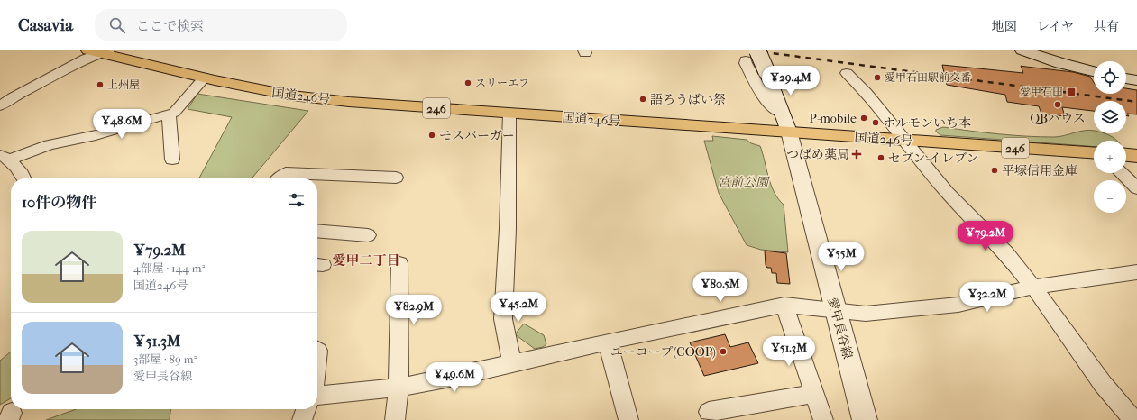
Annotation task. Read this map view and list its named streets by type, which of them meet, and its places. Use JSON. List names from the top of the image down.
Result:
{
  "streets": {
    "highway": ["国道246号", "246"],
    "street": ["愛甲長谷線"]
  },
  "crossings": [
    ["国道246号", "愛甲長谷線"]
  ],
  "districts": ["愛甲二丁目"],
  "parks": ["宮前公園"],
  "places": {
    "other": [
      "愛甲石田駅前交番",
      "スリーエフ",
      "上州屋",
      "語ろうばい祭",
      "QBハウス",
      "P-mobile",
      "ホルモンいち本",
      "モスバーガー",
      "セブン-イレブン",
      "平塚信用金庫",
      "ユーコープ(COOP)"
    ],
    "transit": ["愛甲石田"],
    "health": ["つばめ薬局"]
  },
  "page": {
    "header": "Casavia",
    "search": "ここで検索",
    "nav": ["地図", "レイヤ", "共有"],
    "map_buttons": ["+", "−"],
    "price": [
      "¥29.4M",
      "¥48.6M",
      "¥79.2M",
      "¥55M",
      "¥80.5M",
      "¥32.2M",
      "¥45.2M",
      "¥82.9M",
      "¥51.3M",
      "¥49.6M"
    ],
    "heading": "10件の物件",
    "list": [
      {
        "name": "¥79.2M",
        "note": "4部屋 · 144 m² · 国道246号"
      },
      {
        "name": "¥51.3M",
        "note": "3部屋 · 89 m² · 愛甲長谷線"
      }
    ]
  }
}
